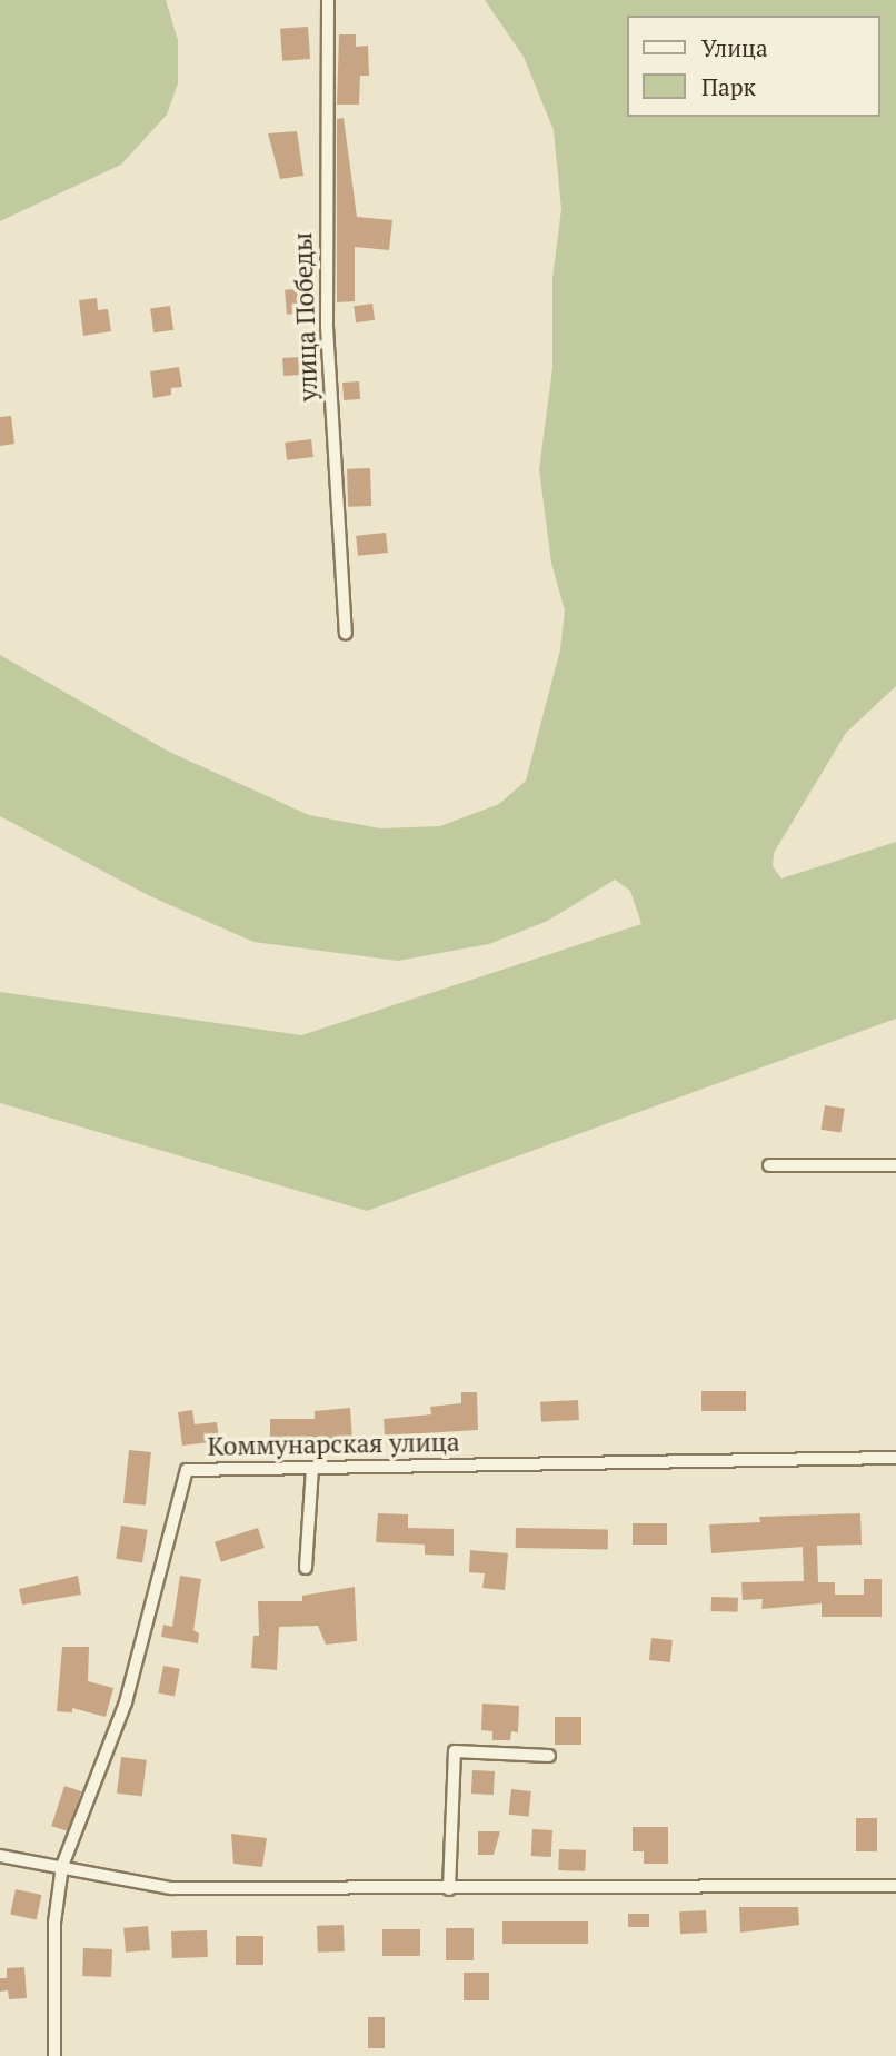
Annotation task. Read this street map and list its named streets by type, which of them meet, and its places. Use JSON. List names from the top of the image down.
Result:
{
  "streets": {
    "street": ["улица Победы", "Коммунарская улица"]
  },
  "legend": ["Улица", "Парк"]
}
